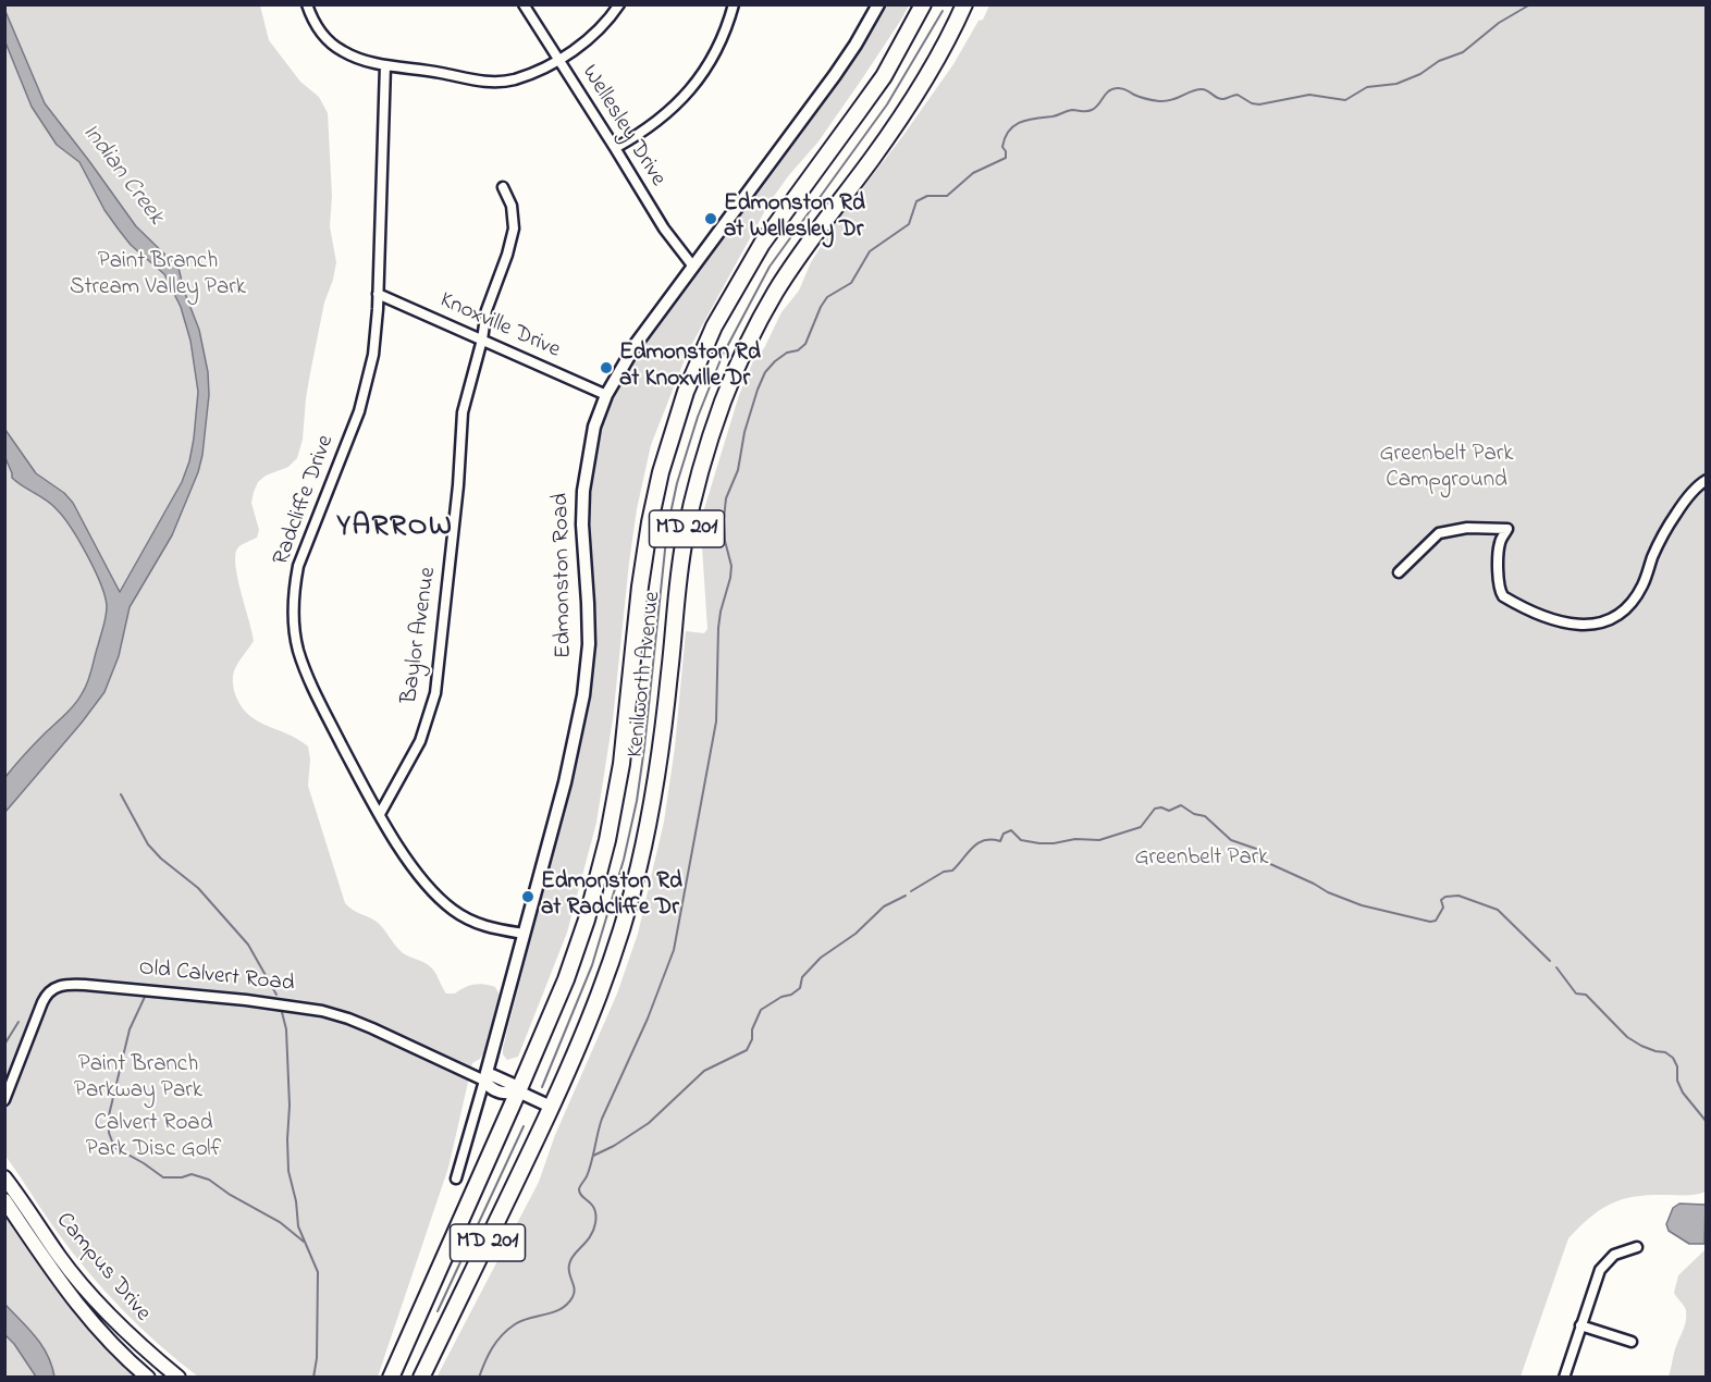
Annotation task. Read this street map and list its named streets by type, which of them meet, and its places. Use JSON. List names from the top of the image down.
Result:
{
  "streets": {
    "main road": ["MD 201", "Kenilworth Avenue", "Campus Drive"],
    "street": [
      "Wellesley Drive",
      "Knoxville Drive",
      "Radcliffe Drive",
      "Edmonston Road",
      "Baylor Avenue",
      "Old Calvert Road"
    ]
  },
  "crossings": [
    ["Wellesley Drive", "Edmonston Road"],
    ["Knoxville Drive", "Radcliffe Drive"],
    ["Knoxville Drive", "Edmonston Road"],
    ["Knoxville Drive", "Baylor Avenue"],
    ["Radcliffe Drive", "Edmonston Road"],
    ["Radcliffe Drive", "Baylor Avenue"],
    ["Edmonston Road", "Old Calvert Road"],
    ["Kenilworth Avenue", "Old Calvert Road"]
  ],
  "districts": ["YARROW"],
  "water": ["Indian Creek"],
  "parks": [
    "Paint Branch Stream Valley Park",
    "Greenbelt Park Campground",
    "Greenbelt Park",
    "Paint Branch Parkway Park",
    "Calvert Road Park Disc Golf"
  ],
  "places": ["Edmonston Rd at Wellesley Dr", "Edmonston Rd at Knoxville Dr", "Edmonston Rd at Radcliffe Dr"]
}
